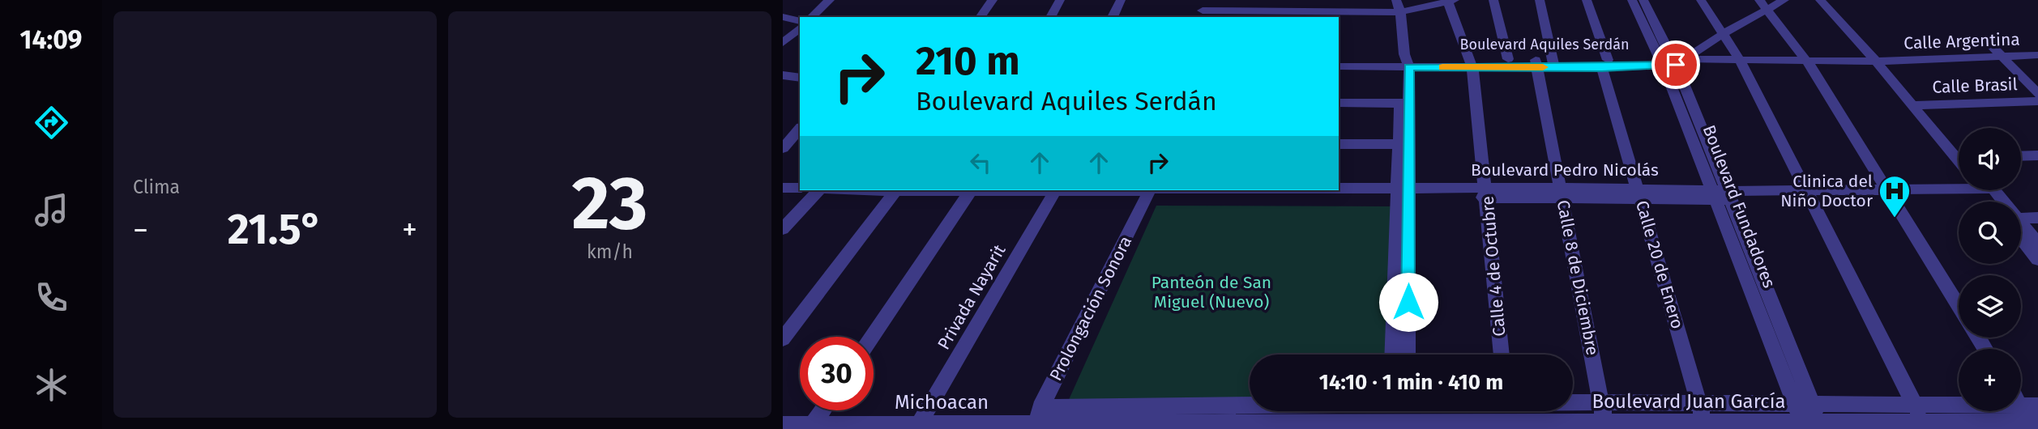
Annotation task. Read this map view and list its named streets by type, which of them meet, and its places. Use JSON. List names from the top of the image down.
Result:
{
  "streets": {
    "street": [
      "Calle Argentina",
      "Boulevard Aquiles Serdán",
      "Calle Brasil",
      "Boulevard Pedro Nicolás",
      "Calle 20 de Enero",
      "Calle 4 de Octubre",
      "Calle 8 de Diciembre",
      "Privada Nayarit",
      "Prolongación Sonora",
      "Boulevard Juan García",
      "Michoacan"
    ]
  },
  "crossings": [
    ["Calle Argentina", "Boulevard Aquiles Serdán"],
    ["Boulevard Aquiles Serdán", "Calle 20 de Enero"],
    ["Boulevard Aquiles Serdán", "Calle 4 de Octubre"],
    ["Boulevard Aquiles Serdán", "Calle 8 de Diciembre"],
    ["Boulevard Pedro Nicolás", "Calle 20 de Enero"],
    ["Boulevard Pedro Nicolás", "Calle 4 de Octubre"],
    ["Boulevard Pedro Nicolás", "Calle 8 de Diciembre"],
    ["Boulevard Pedro Nicolás", "Prolongación Sonora"],
    ["Calle 20 de Enero", "Boulevard Juan García"],
    ["Calle 8 de Diciembre", "Boulevard Juan García"],
    ["Privada Nayarit", "Michoacan"],
    ["Prolongación Sonora", "Boulevard Juan García"],
    ["Prolongación Sonora", "Michoacan"],
    ["Boulevard Juan García", "Michoacan"]
  ],
  "parks": ["Panteón de San Miguel (Nuevo)"],
  "places": {
    "hospital": ["Clinica del Niño Doctor"]
  },
  "page": {
    "tabs": "14:09",
    "tile": [
      "Clima",
      ["23", "km/h"]
    ],
    "turn": ["210 m", "Boulevard Aquiles Serdán"],
    "map_buttons": "+",
    "heat": ["−", "21.5°", "+"],
    "limit": "30",
    "trip": "14:10 · 1 min · 410 m"
  }
}
